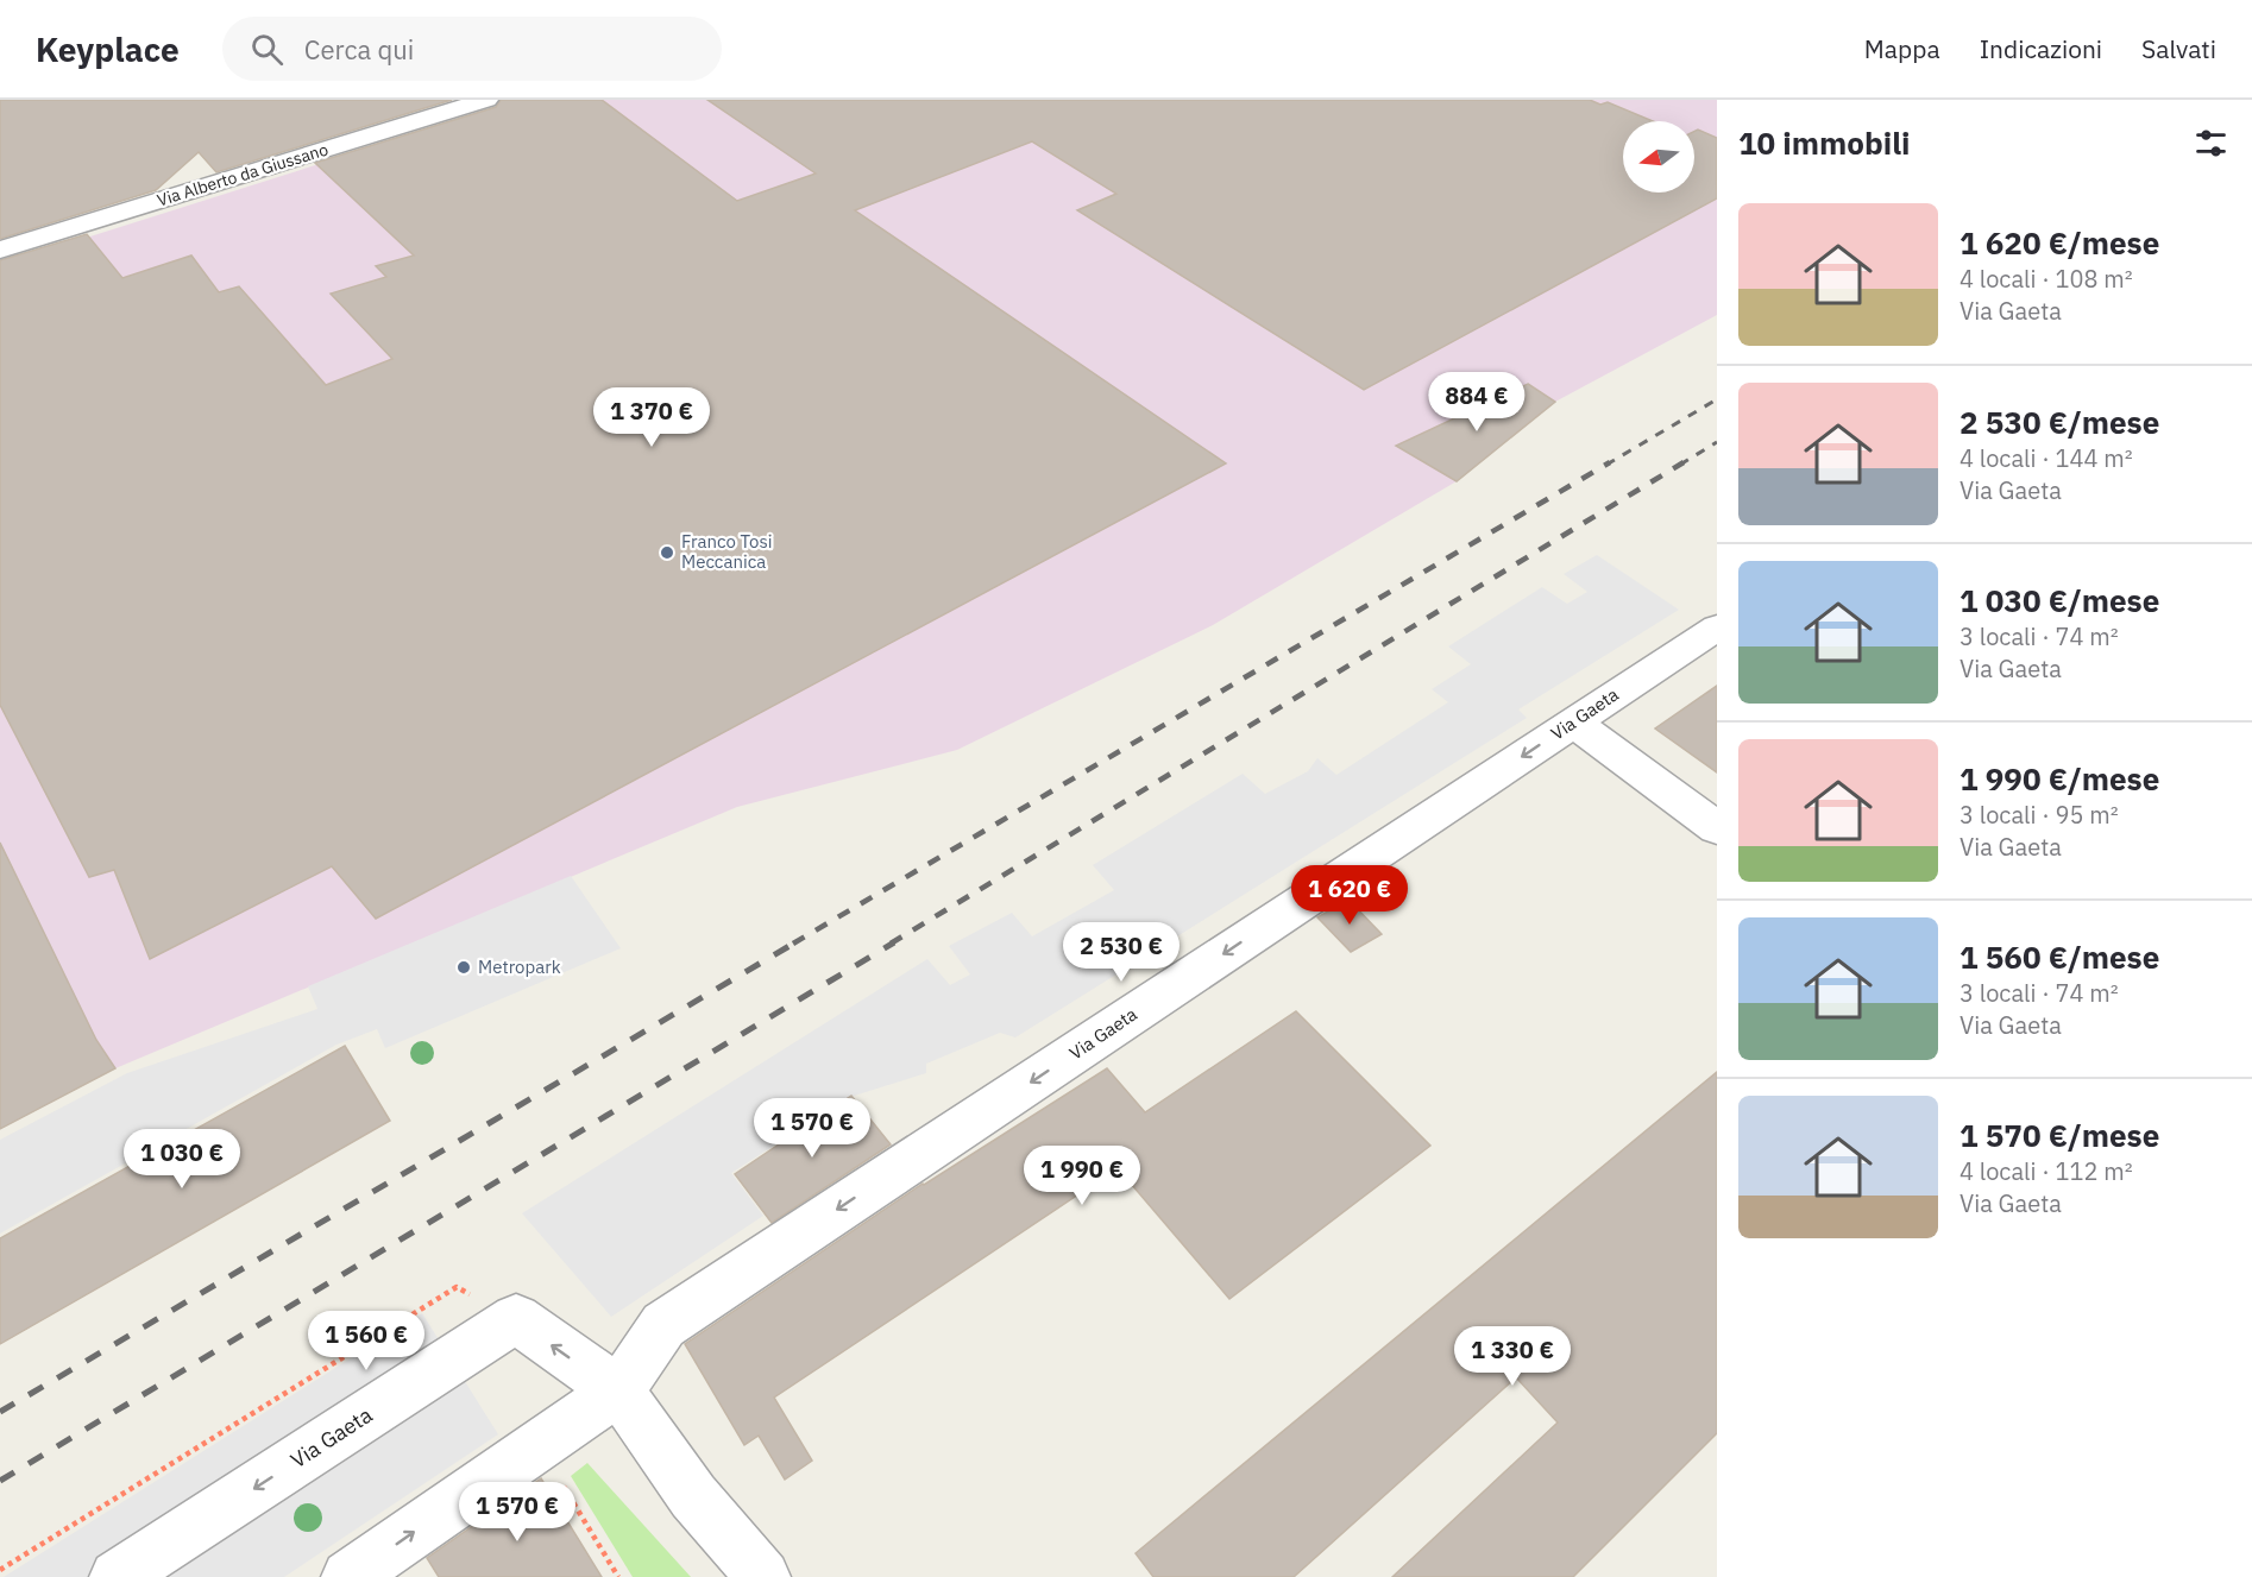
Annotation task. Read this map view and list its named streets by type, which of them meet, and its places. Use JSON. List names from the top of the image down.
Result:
{
  "streets": {
    "street": ["Via Alberto da Giussano", "Via Gaeta"]
  },
  "places": ["Franco Tosi Meccanica", "Metropark"],
  "north": "left",
  "page": {
    "header": "Keyplace",
    "search": "Cerca qui",
    "nav": ["Mappa", "Indicazioni", "Salvati"],
    "heading": "10 immobili",
    "list": [
      {
        "name": "1 620 €/mese",
        "note": "4 locali · 108 m² · Via Gaeta"
      },
      {
        "name": "2 530 €/mese",
        "note": "4 locali · 144 m² · Via Gaeta"
      },
      {
        "name": "1 030 €/mese",
        "note": "3 locali · 74 m² · Via Gaeta"
      },
      {
        "name": "1 990 €/mese",
        "note": "3 locali · 95 m² · Via Gaeta"
      },
      {
        "name": "1 560 €/mese",
        "note": "3 locali · 74 m² · Via Gaeta"
      },
      {
        "name": "1 570 €/mese",
        "note": "4 locali · 112 m² · Via Gaeta"
      }
    ],
    "price": [
      "884 €",
      "1 370 €",
      "1 620 €",
      "2 530 €",
      "1 570 €",
      "1 030 €",
      "1 990 €",
      "1 560 €",
      "1 330 €",
      "1 570 €"
    ]
  }
}
